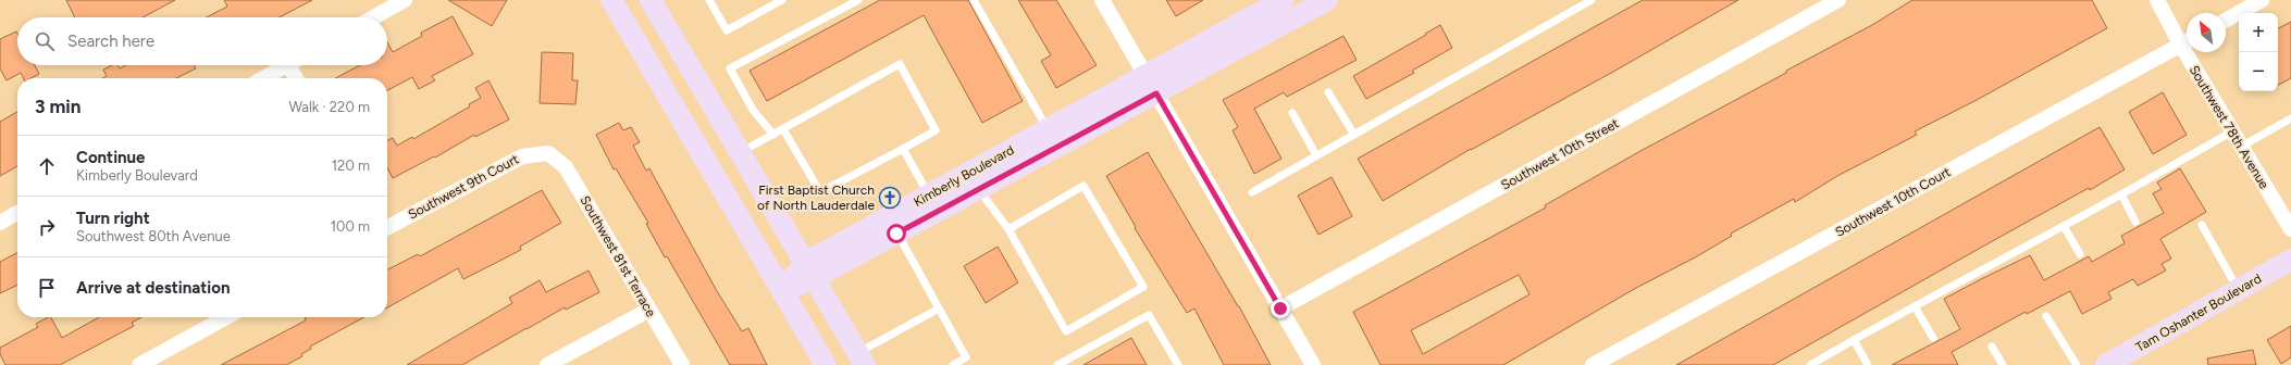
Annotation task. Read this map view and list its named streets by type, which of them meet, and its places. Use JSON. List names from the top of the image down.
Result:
{
  "streets": {
    "street": [
      "Southwest 78th Avenue",
      "Southwest 10th Street",
      "Kimberly Boulevard",
      "Southwest 9th Court",
      "Southwest 10th Court",
      "Southwest 81st Terrace",
      "Tam Oshanter Boulevard"
    ]
  },
  "crossings": [
    ["Southwest 78th Avenue", "Southwest 10th Court"],
    ["Southwest 9th Court", "Southwest 81st Terrace"]
  ],
  "places": {
    "church": ["First Baptist Church of North Lauderdale"]
  },
  "north": "top left",
  "page": {
    "map_buttons": ["+", "−"],
    "search": "Search here",
    "heading": ["3 min", "Walk · 220 m"],
    "list": [
      ["Continue", "Kimberly Boulevard", "120 m"],
      ["Turn right", "Southwest 80th Avenue", "100 m"],
      "Arrive at destination"
    ]
  }
}
